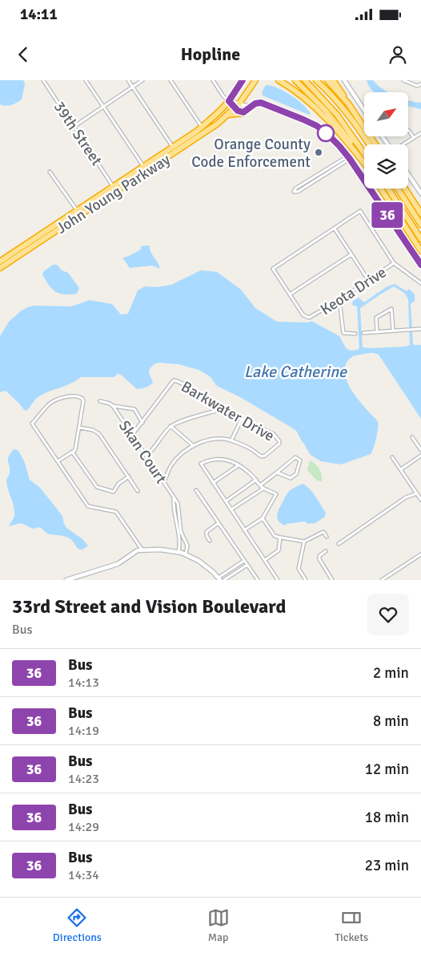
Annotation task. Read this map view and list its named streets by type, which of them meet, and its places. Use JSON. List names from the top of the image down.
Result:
{
  "streets": {
    "highway": ["John Young Parkway"],
    "street": [
      "39th Street",
      "Keota Drive",
      "Barkwater Drive",
      "Skan Court"
    ]
  },
  "crossings": [
    ["39th Street", "John Young Parkway"]
  ],
  "water": ["Lake Catherine"],
  "places": ["Orange County Code Enforcement"],
  "lines": ["bus line 36"],
  "north": "top right",
  "page": {
    "status": "14:11",
    "header": "Hopline",
    "on_map": "36",
    "heading": ["33rd Street and Vision Boulevard", "Bus"],
    "list": [
      {
        "mark": "36",
        "name": "Bus",
        "note": "14:13",
        "value": "2 min"
      },
      {
        "mark": "36",
        "name": "Bus",
        "note": "14:19",
        "value": "8 min"
      },
      {
        "mark": "36",
        "name": "Bus",
        "note": "14:23",
        "value": "12 min"
      },
      {
        "mark": "36",
        "name": "Bus",
        "note": "14:29",
        "value": "18 min"
      },
      {
        "mark": "36",
        "name": "Bus",
        "note": "14:34",
        "value": "23 min"
      }
    ],
    "tabs": ["Directions", "Map", "Tickets"]
  }
}
